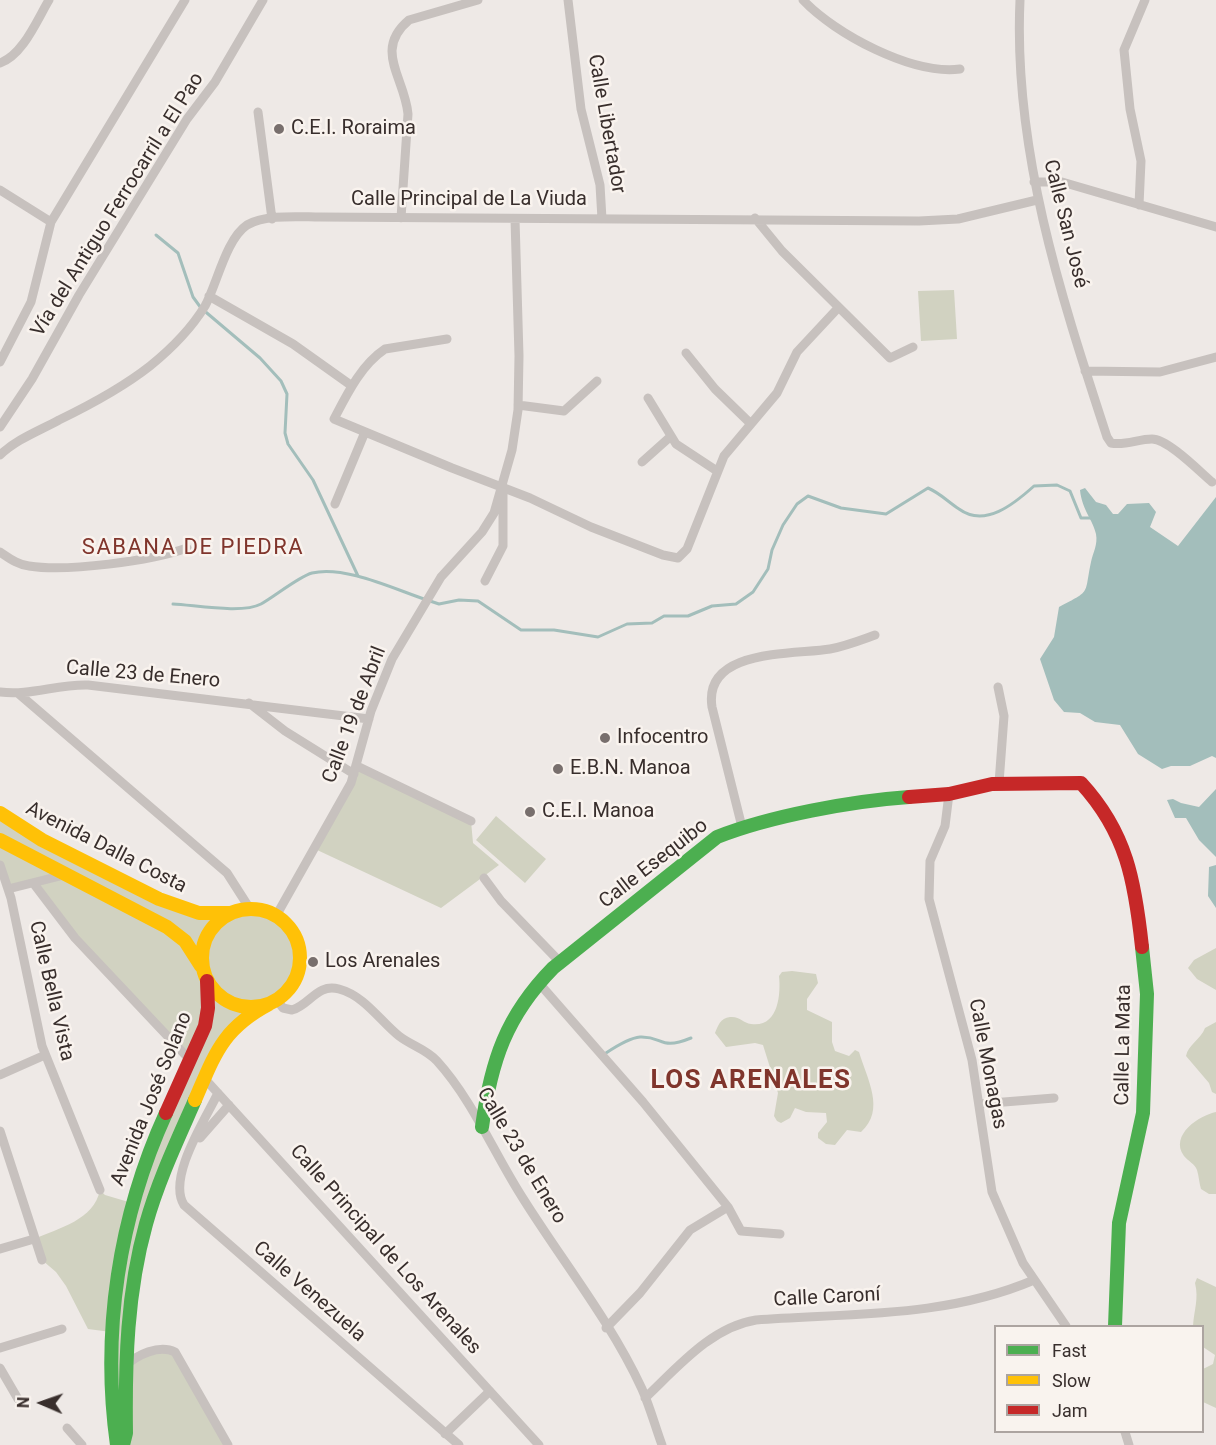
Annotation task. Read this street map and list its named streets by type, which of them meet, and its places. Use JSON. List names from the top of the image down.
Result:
{
  "streets": {
    "street": [
      "Calle Libertador",
      "Calle Principal de La Viuda",
      "Vía del Antiguo Ferrocarril a El Pao",
      "Calle San José",
      "Calle 23 de Enero",
      "Calle 19 de Abril",
      "Avenida Dalla Costa",
      "Calle Esequibo",
      "Calle Bella Vista",
      "Calle La Mata",
      "Calle Monagas",
      "Avenida José Solano",
      "Calle Principal de Los Arenales",
      "Calle Venezuela",
      "Calle Caroní"
    ]
  },
  "crossings": [
    ["Calle Libertador", "Calle Principal de La Viuda"],
    ["Calle Principal de La Viuda", "Calle San José"],
    ["Calle Principal de La Viuda", "Calle 19 de Abril"],
    ["Calle 23 de Enero", "Calle 19 de Abril"],
    ["Calle 23 de Enero", "Avenida Dalla Costa"],
    ["Calle 23 de Enero", "Calle Esequibo"],
    ["Calle 23 de Enero", "Avenida José Solano"],
    ["Calle 23 de Enero", "Calle Caroní"],
    ["Calle 19 de Abril", "Avenida Dalla Costa"],
    ["Calle 19 de Abril", "Avenida José Solano"],
    ["Avenida Dalla Costa", "Avenida José Solano"],
    ["Calle Esequibo", "Calle La Mata"],
    ["Calle Esequibo", "Calle Monagas"],
    ["Calle Monagas", "Calle Caroní"],
    ["Avenida José Solano", "Calle Principal de Los Arenales"],
    ["Calle Principal de Los Arenales", "Calle Venezuela"]
  ],
  "districts": ["SABANA DE PIEDRA", "LOS ARENALES"],
  "places": [
    "C.E.I. Roraima",
    "Infocentro",
    "E.B.N. Manoa",
    "C.E.I. Manoa",
    "Los Arenales"
  ],
  "legend": ["Fast", "Slow", "Jam"],
  "north": "left"
}
